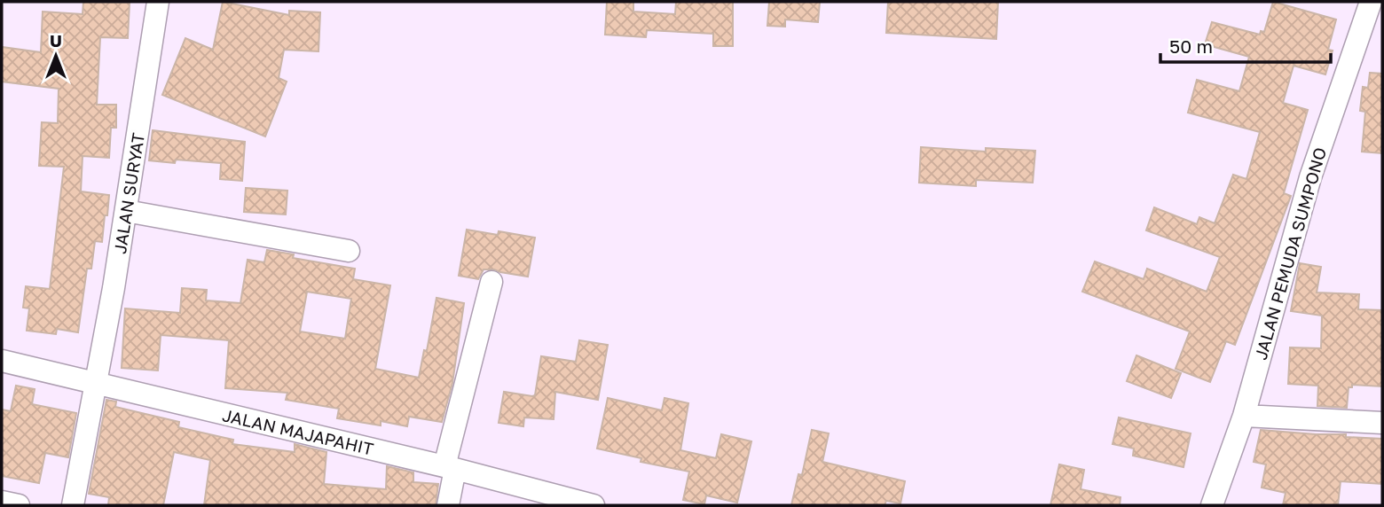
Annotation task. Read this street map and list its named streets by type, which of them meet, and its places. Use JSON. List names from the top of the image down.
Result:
{
  "streets": {
    "street": ["JALAN SURYAT", "JALAN PEMUDA SUMPONO", "JALAN MAJAPAHIT"]
  },
  "crossings": [
    ["JALAN SURYAT", "JALAN MAJAPAHIT"]
  ],
  "scale_bar": "50 m",
  "north": "top"
}
